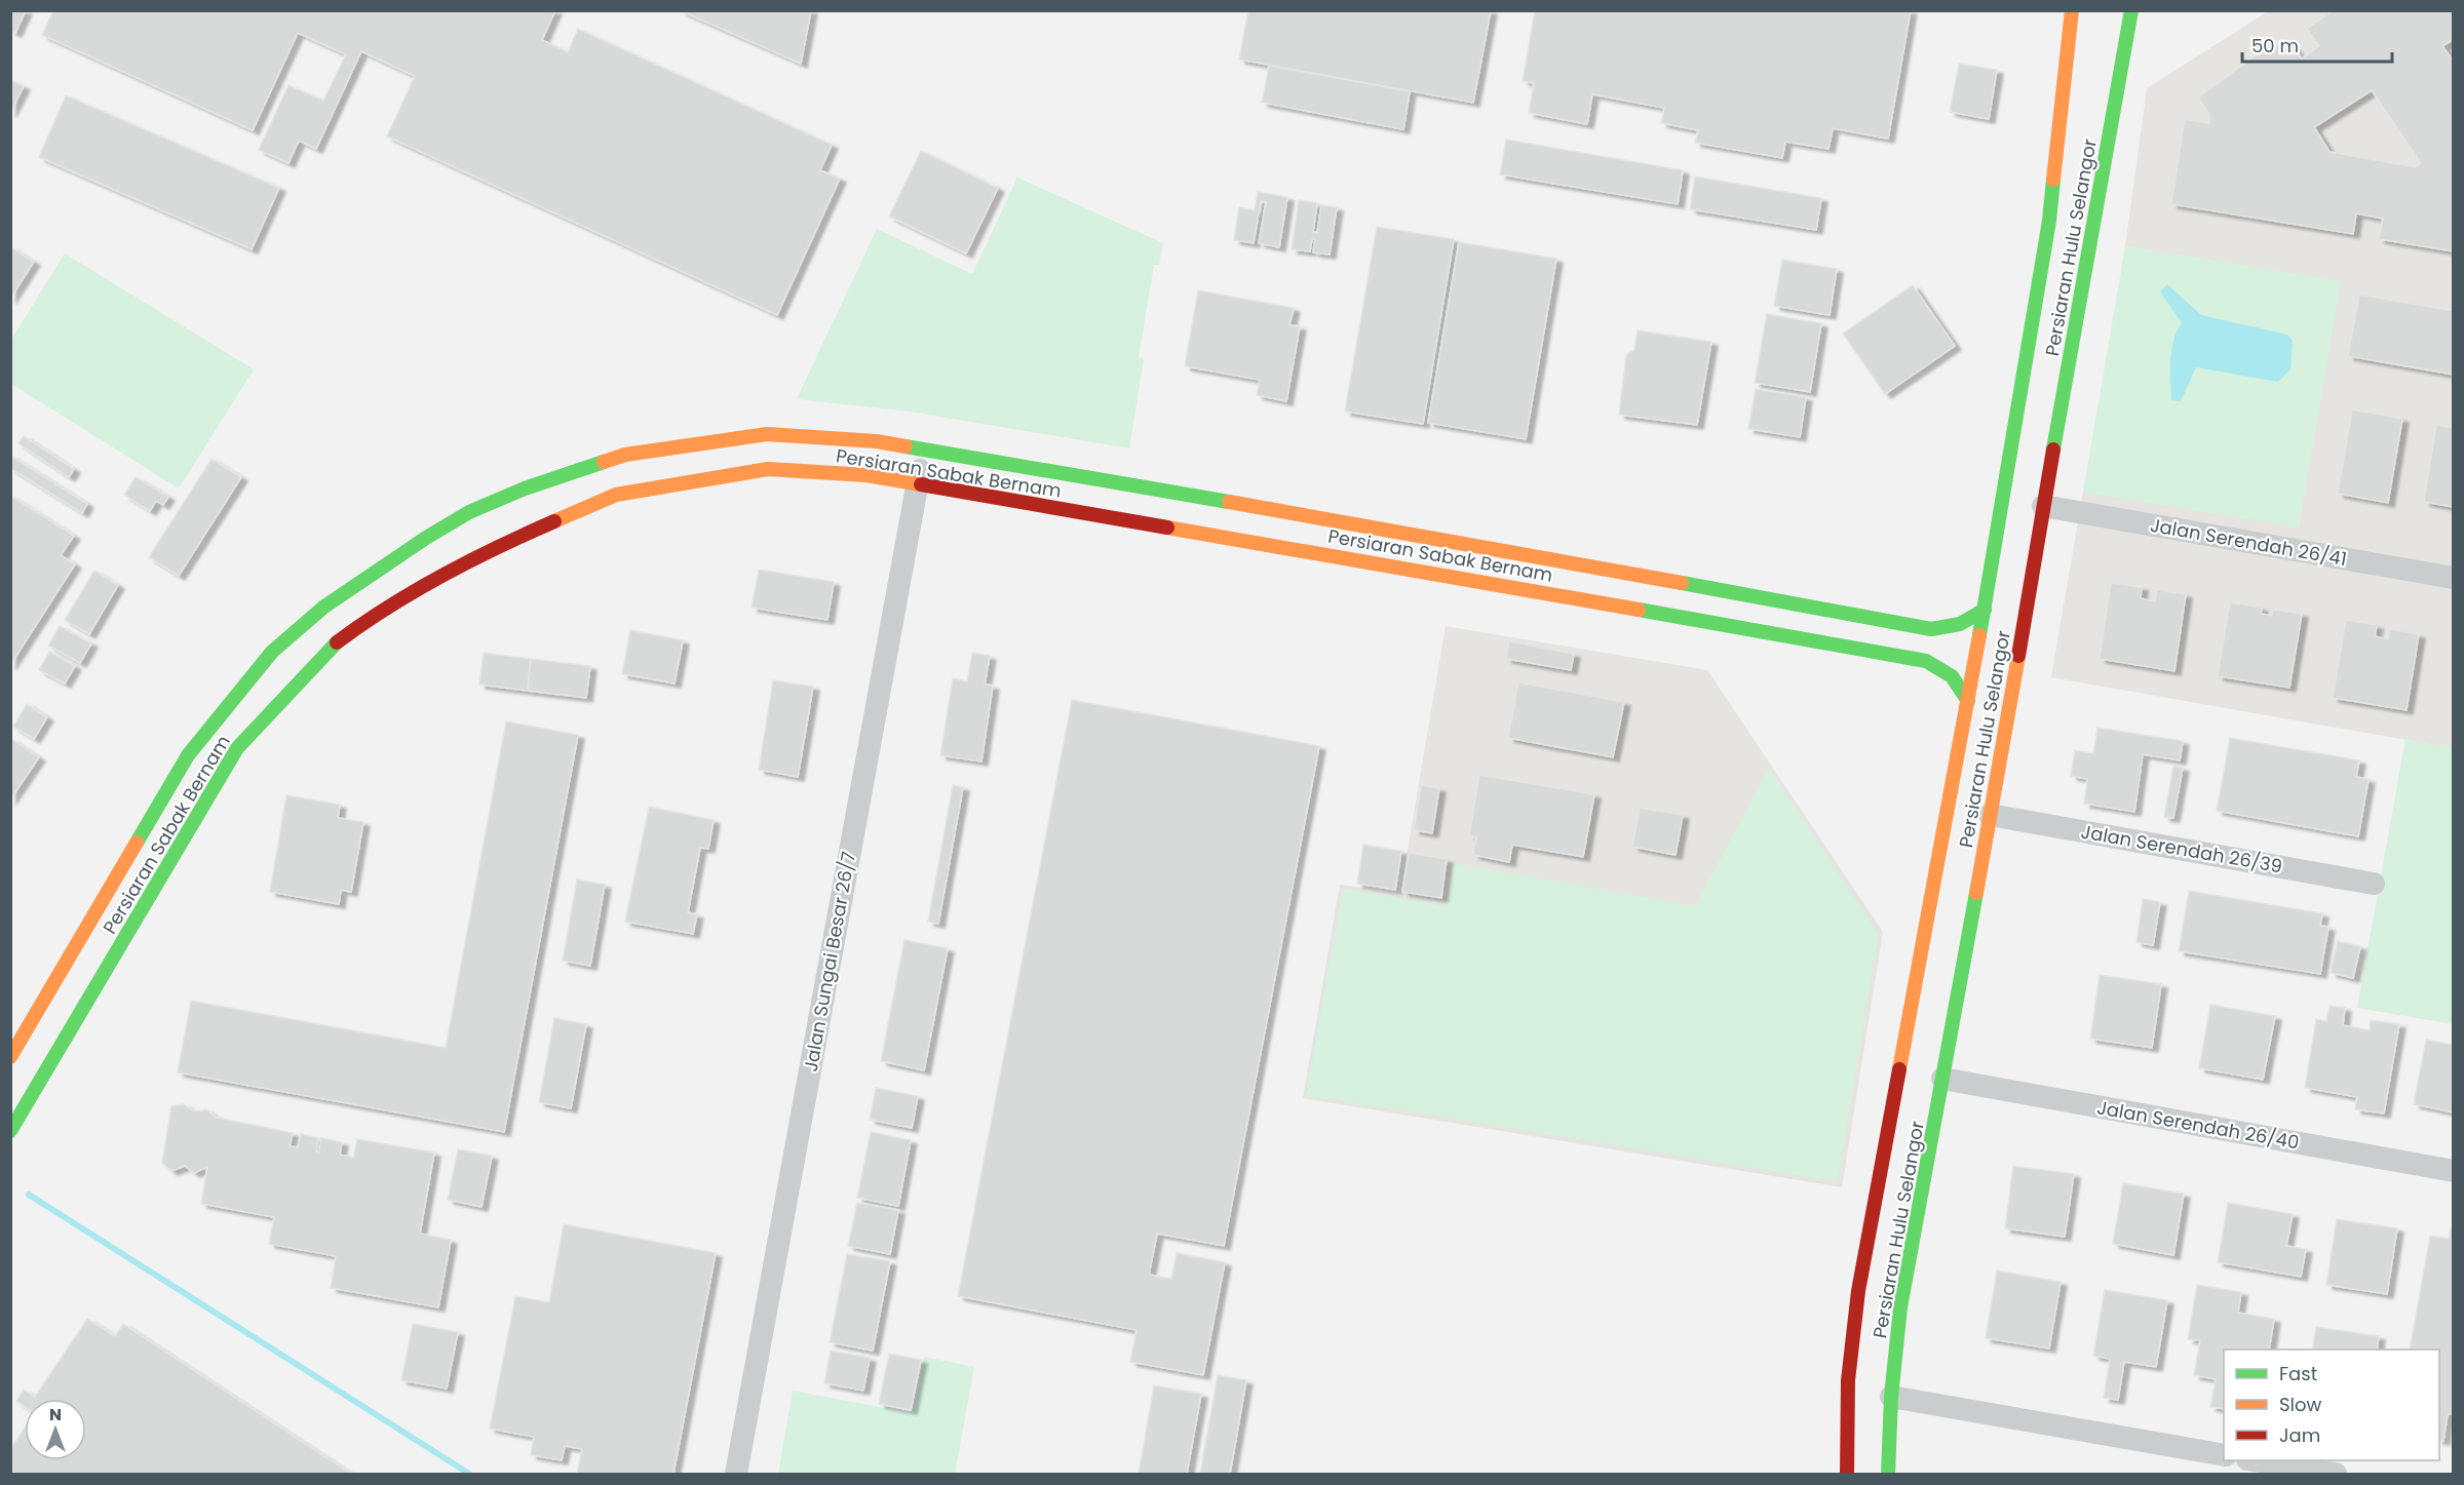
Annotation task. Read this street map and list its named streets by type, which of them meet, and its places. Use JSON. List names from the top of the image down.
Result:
{
  "streets": {
    "street": [
      "Persiaran Hulu Selangor",
      "Persiaran Sabak Bernam",
      "Jalan Serendah 26/41",
      "Jalan Serendah 26/39",
      "Jalan Sungai Besar 26/7",
      "Jalan Serendah 26/40"
    ]
  },
  "crossings": [
    ["Persiaran Hulu Selangor", "Persiaran Sabak Bernam"],
    ["Persiaran Hulu Selangor", "Jalan Serendah 26/41"],
    ["Persiaran Hulu Selangor", "Jalan Serendah 26/39"],
    ["Persiaran Hulu Selangor", "Jalan Serendah 26/40"],
    ["Persiaran Sabak Bernam", "Jalan Sungai Besar 26/7"]
  ],
  "legend": ["Fast", "Slow", "Jam"],
  "scale_bar": "50 m",
  "north": "top"
}
